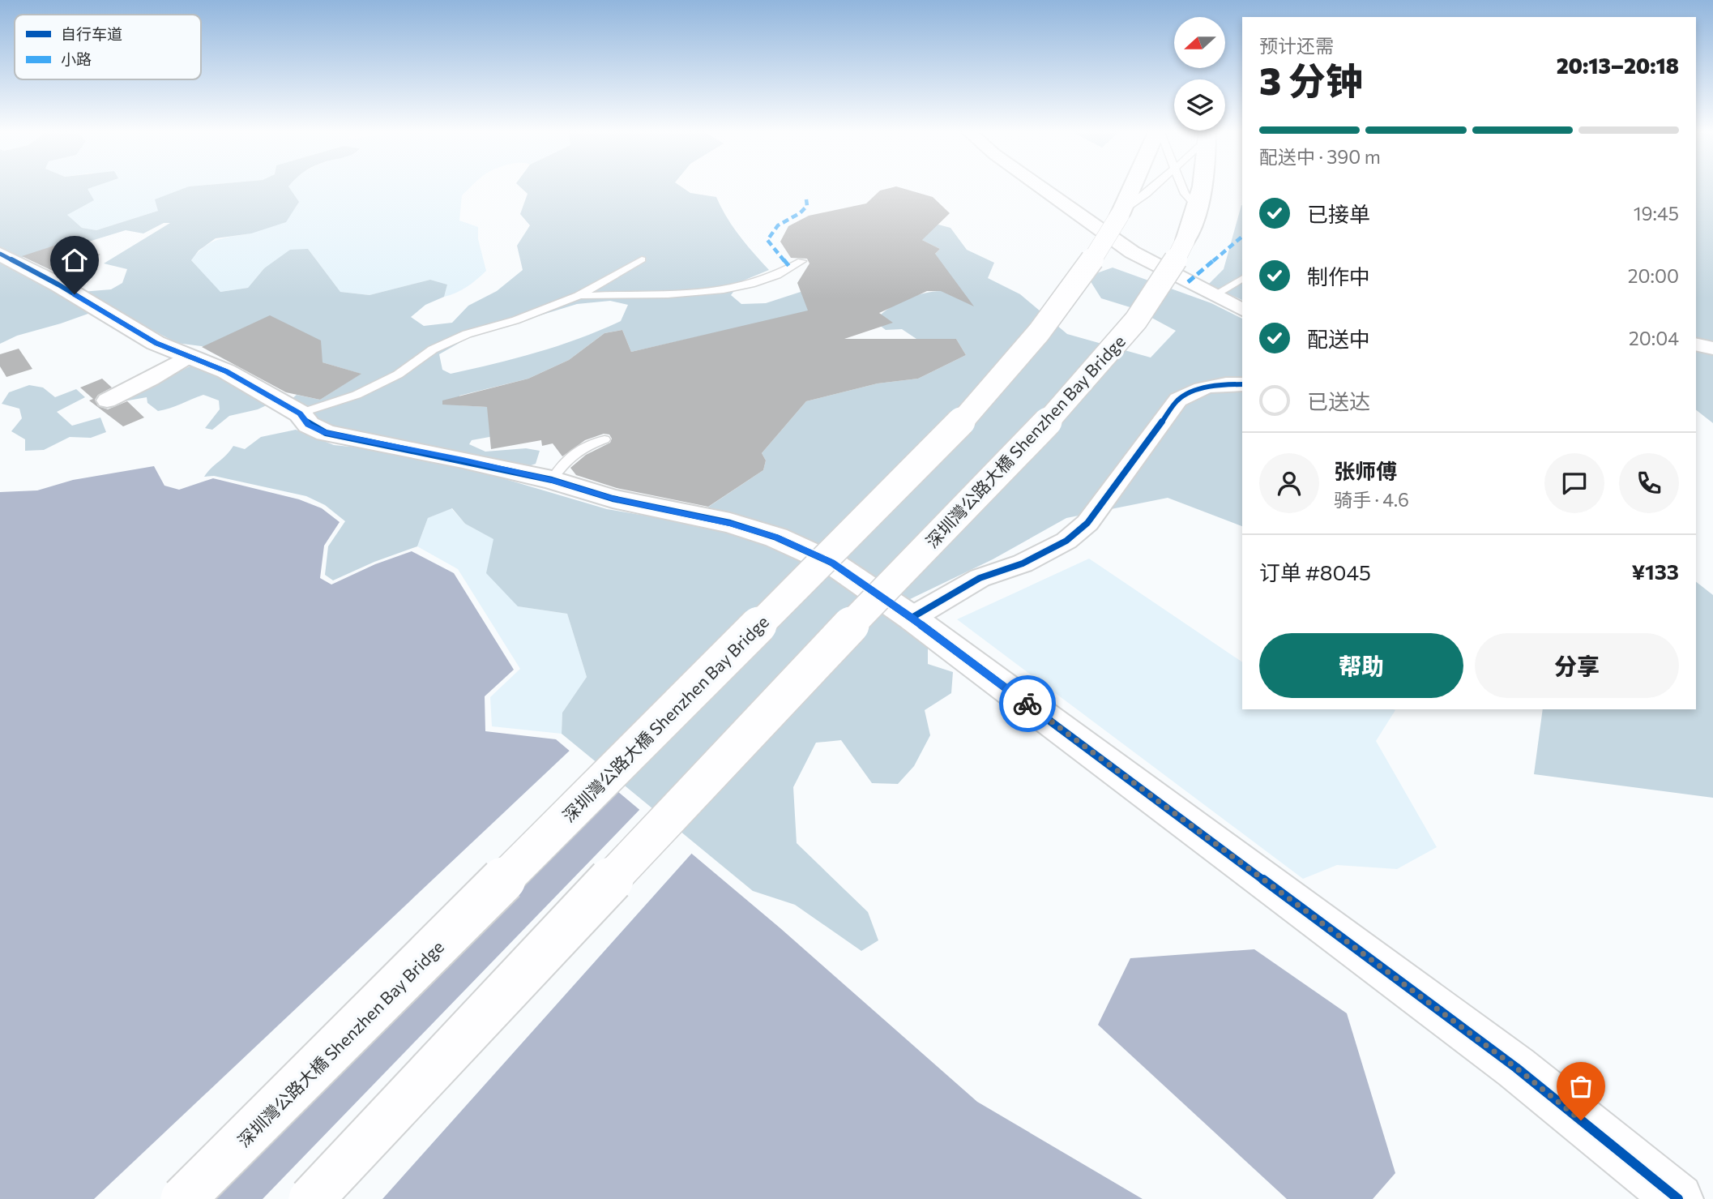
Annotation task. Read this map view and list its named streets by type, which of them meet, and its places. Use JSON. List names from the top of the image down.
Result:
{
  "streets": {
    "main road": ["深圳灣公路大橋 Shenzhen Bay Bridge"]
  },
  "legend": ["自行车道", "小路"],
  "north": "left",
  "page": {
    "heading": ["3 分钟", "预计还需", "20:13–20:18"],
    "panel": [
      "张师傅",
      "骑手 · 4.6",
      "订单 #8045",
      "¥133"
    ],
    "bar": "配送中 · 390 m",
    "list": [
      ["已接单", "19:45"],
      ["制作中", "20:00"],
      ["配送中", "20:04"],
      "已送达"
    ],
    "buttons": ["帮助", "分享"]
  }
}
